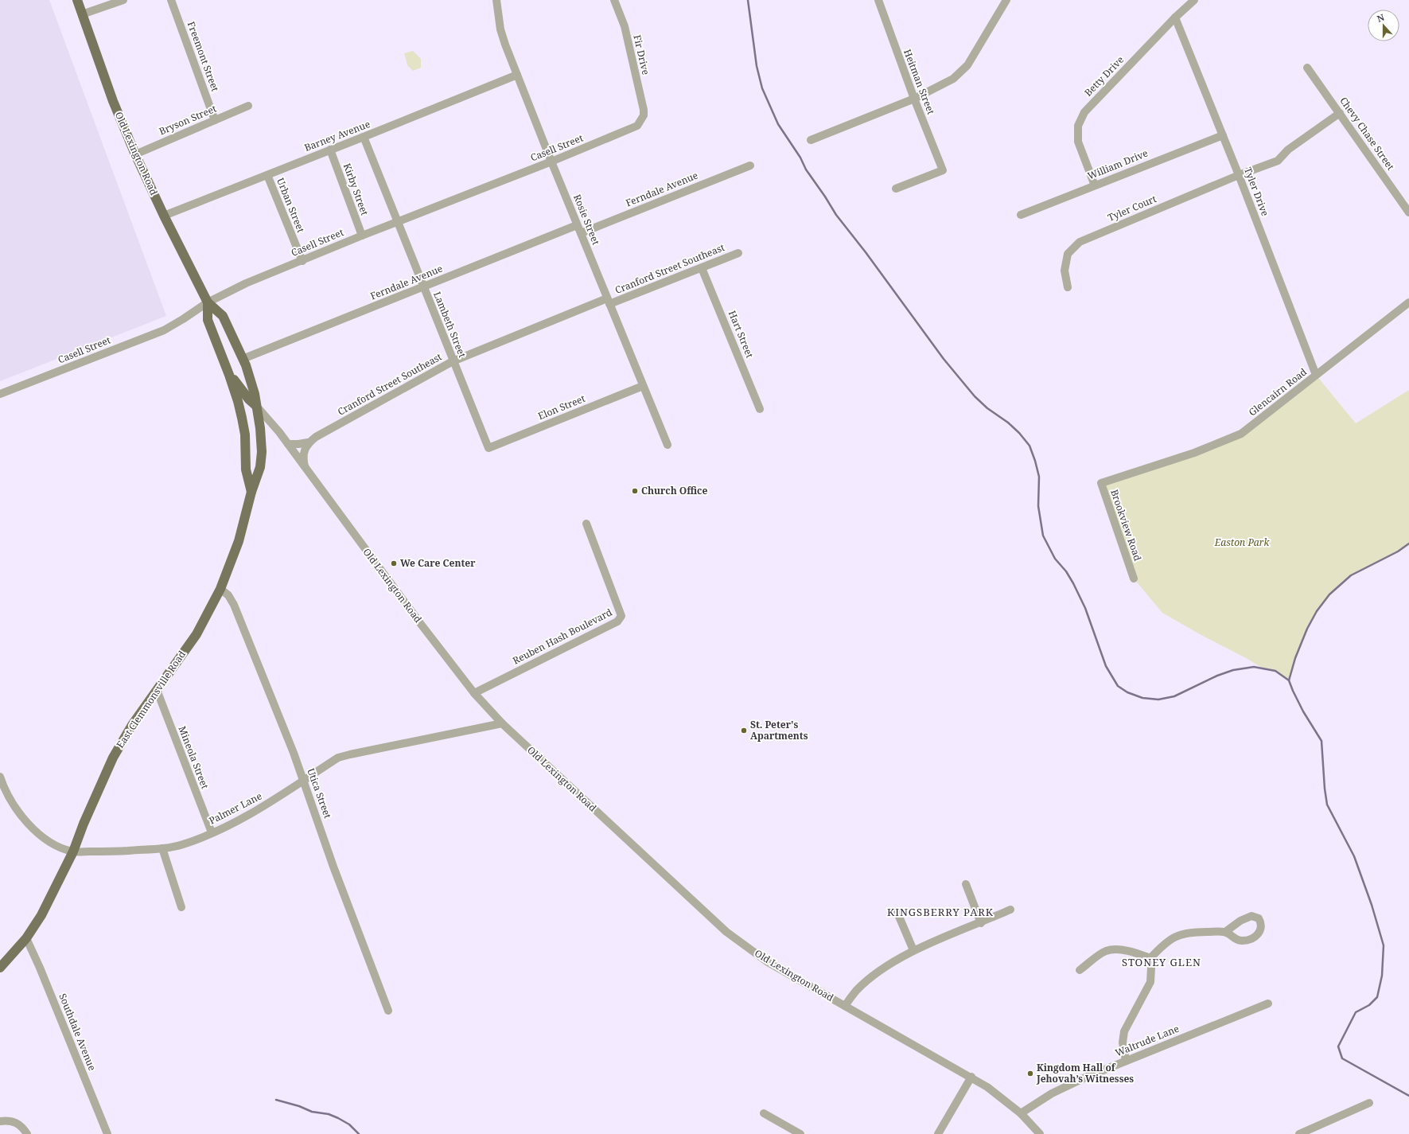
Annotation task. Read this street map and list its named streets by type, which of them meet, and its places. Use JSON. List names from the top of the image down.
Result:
{
  "streets": {
    "main road": ["Old Lexington Road", "East Clemmonsville Road"],
    "street": [
      "Fir Drive",
      "Freemont Street",
      "Betty Drive",
      "Heitman Street",
      "Bryson Street",
      "Chevy Chase Street",
      "Barney Avenue",
      "Casell Street",
      "William Drive",
      "Kirby Street",
      "Ferndale Avenue",
      "Tyler Drive",
      "Urban Street",
      "Tyler Court",
      "Rosie Street",
      "Cranford Street Southeast",
      "Lambeth Street",
      "Hart Street",
      "Glencairn Road",
      "Elon Street",
      "Brookview Road",
      "Reuben Hash Boulevard",
      "Mineola Street",
      "Utica Street",
      "Palmer Lane",
      "Southdale Avenue",
      "Waltrude Lane"
    ]
  },
  "crossings": [
    ["Fir Drive", "Casell Street"],
    ["Freemont Street", "Bryson Street"],
    ["Betty Drive", "William Drive"],
    ["Betty Drive", "Tyler Drive"],
    ["Bryson Street", "Old Lexington Road"],
    ["Chevy Chase Street", "Tyler Court"],
    ["Barney Avenue", "Old Lexington Road"],
    ["Barney Avenue", "Kirby Street"],
    ["Barney Avenue", "Urban Street"],
    ["Barney Avenue", "Rosie Street"],
    ["Barney Avenue", "Lambeth Street"],
    ["Casell Street", "Old Lexington Road"],
    ["Casell Street", "Kirby Street"],
    ["Casell Street", "Urban Street"],
    ["Casell Street", "Rosie Street"],
    ["Casell Street", "Lambeth Street"],
    ["Old Lexington Road", "Ferndale Avenue"],
    ["Old Lexington Road", "Cranford Street Southeast"],
    ["Old Lexington Road", "Reuben Hash Boulevard"],
    ["Old Lexington Road", "East Clemmonsville Road"],
    ["Old Lexington Road", "Palmer Lane"],
    ["Old Lexington Road", "Waltrude Lane"],
    ["William Drive", "Tyler Drive"],
    ["Ferndale Avenue", "Rosie Street"],
    ["Ferndale Avenue", "Lambeth Street"],
    ["Tyler Drive", "Tyler Court"],
    ["Tyler Drive", "Glencairn Road"],
    ["Rosie Street", "Cranford Street Southeast"],
    ["Rosie Street", "Elon Street"],
    ["Cranford Street Southeast", "Lambeth Street"],
    ["Cranford Street Southeast", "Hart Street"],
    ["Lambeth Street", "Elon Street"],
    ["Glencairn Road", "Brookview Road"],
    ["East Clemmonsville Road", "Mineola Street"],
    ["East Clemmonsville Road", "Utica Street"],
    ["East Clemmonsville Road", "Palmer Lane"],
    ["East Clemmonsville Road", "Southdale Avenue"],
    ["Mineola Street", "Palmer Lane"],
    ["Utica Street", "Palmer Lane"]
  ],
  "districts": ["KINGSBERRY PARK", "STONEY GLEN"],
  "parks": ["Easton Park"],
  "places": [
    "Church Office",
    "We Care Center",
    "St. Peter's Apartments",
    "Kingdom Hall of Jehovah’s Witnesses"
  ],
  "north": "top"
}
